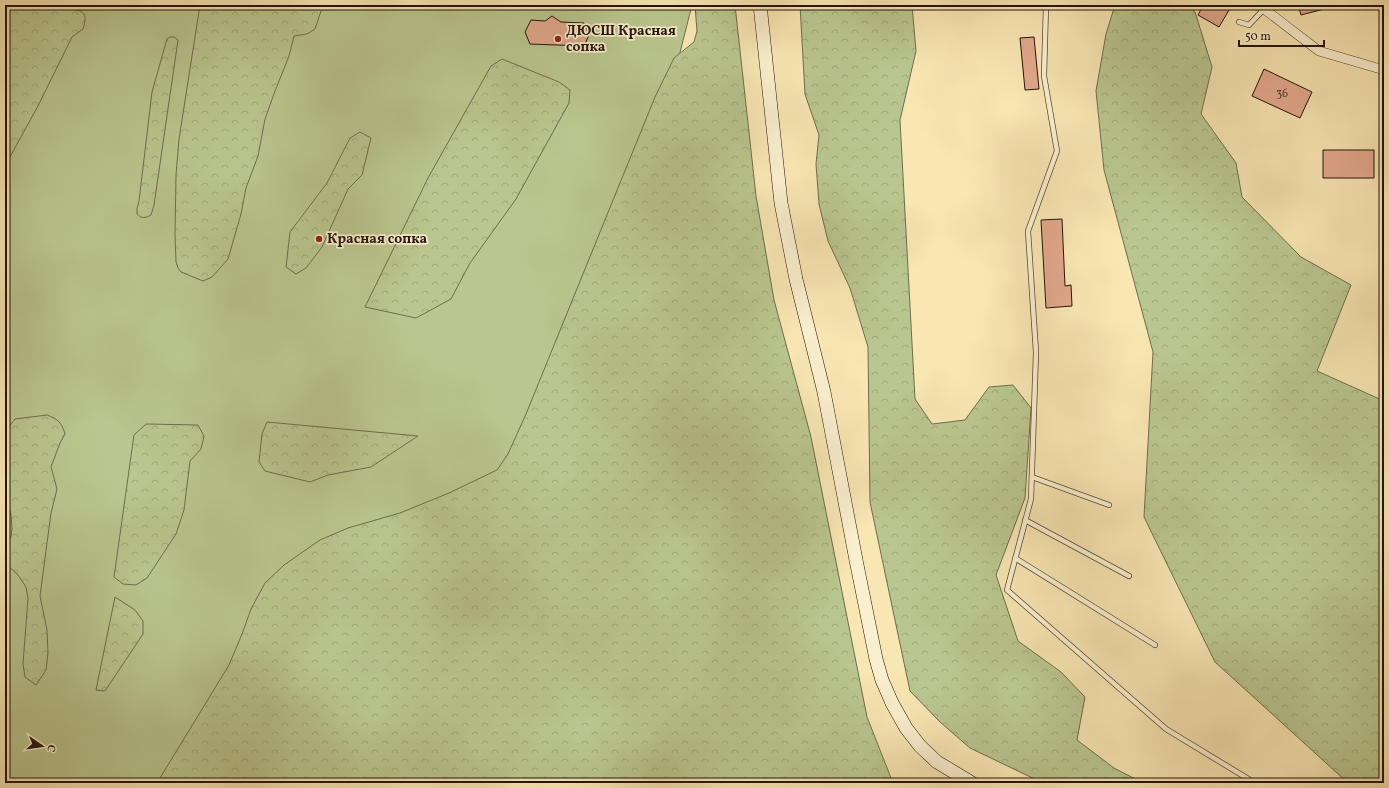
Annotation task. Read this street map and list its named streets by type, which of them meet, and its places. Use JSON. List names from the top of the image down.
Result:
{
  "places": ["ДЮСШ Красная сопка", "Красная сопка"],
  "house_numbers": ["36"],
  "scale_bar": "50 m",
  "north": "right"
}
